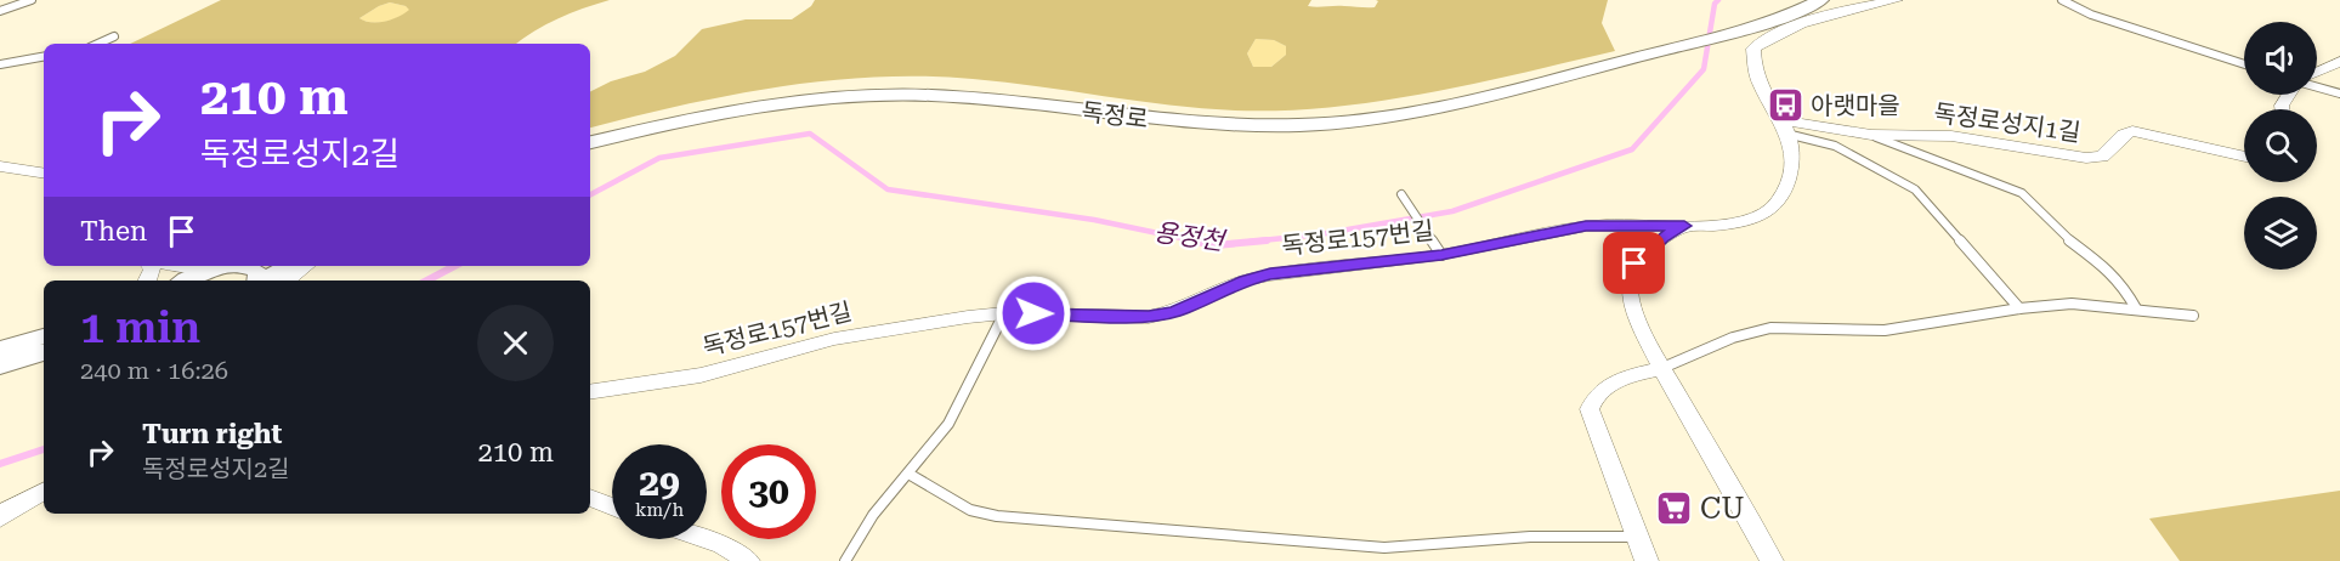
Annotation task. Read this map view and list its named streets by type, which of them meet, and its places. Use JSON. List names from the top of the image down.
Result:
{
  "streets": {
    "street": ["독정로", "독정로성지1길", "독정로157번길"]
  },
  "crossings": [
    ["독정로성지1길", "독정로157번길"]
  ],
  "water": ["용정천"],
  "places": {
    "bus stop": ["아랫마을"],
    "supermarket": ["CU"]
  },
  "page": {
    "turn": ["210 m", "독정로성지2길"],
    "then": "Then",
    "heading": ["1 min", "240 m · 16:26"],
    "list": [
      {
        "name": "Turn right",
        "note": "독정로성지2길",
        "value": "210 m"
      }
    ],
    "speed": "29 km/h",
    "limit": "30"
  }
}
